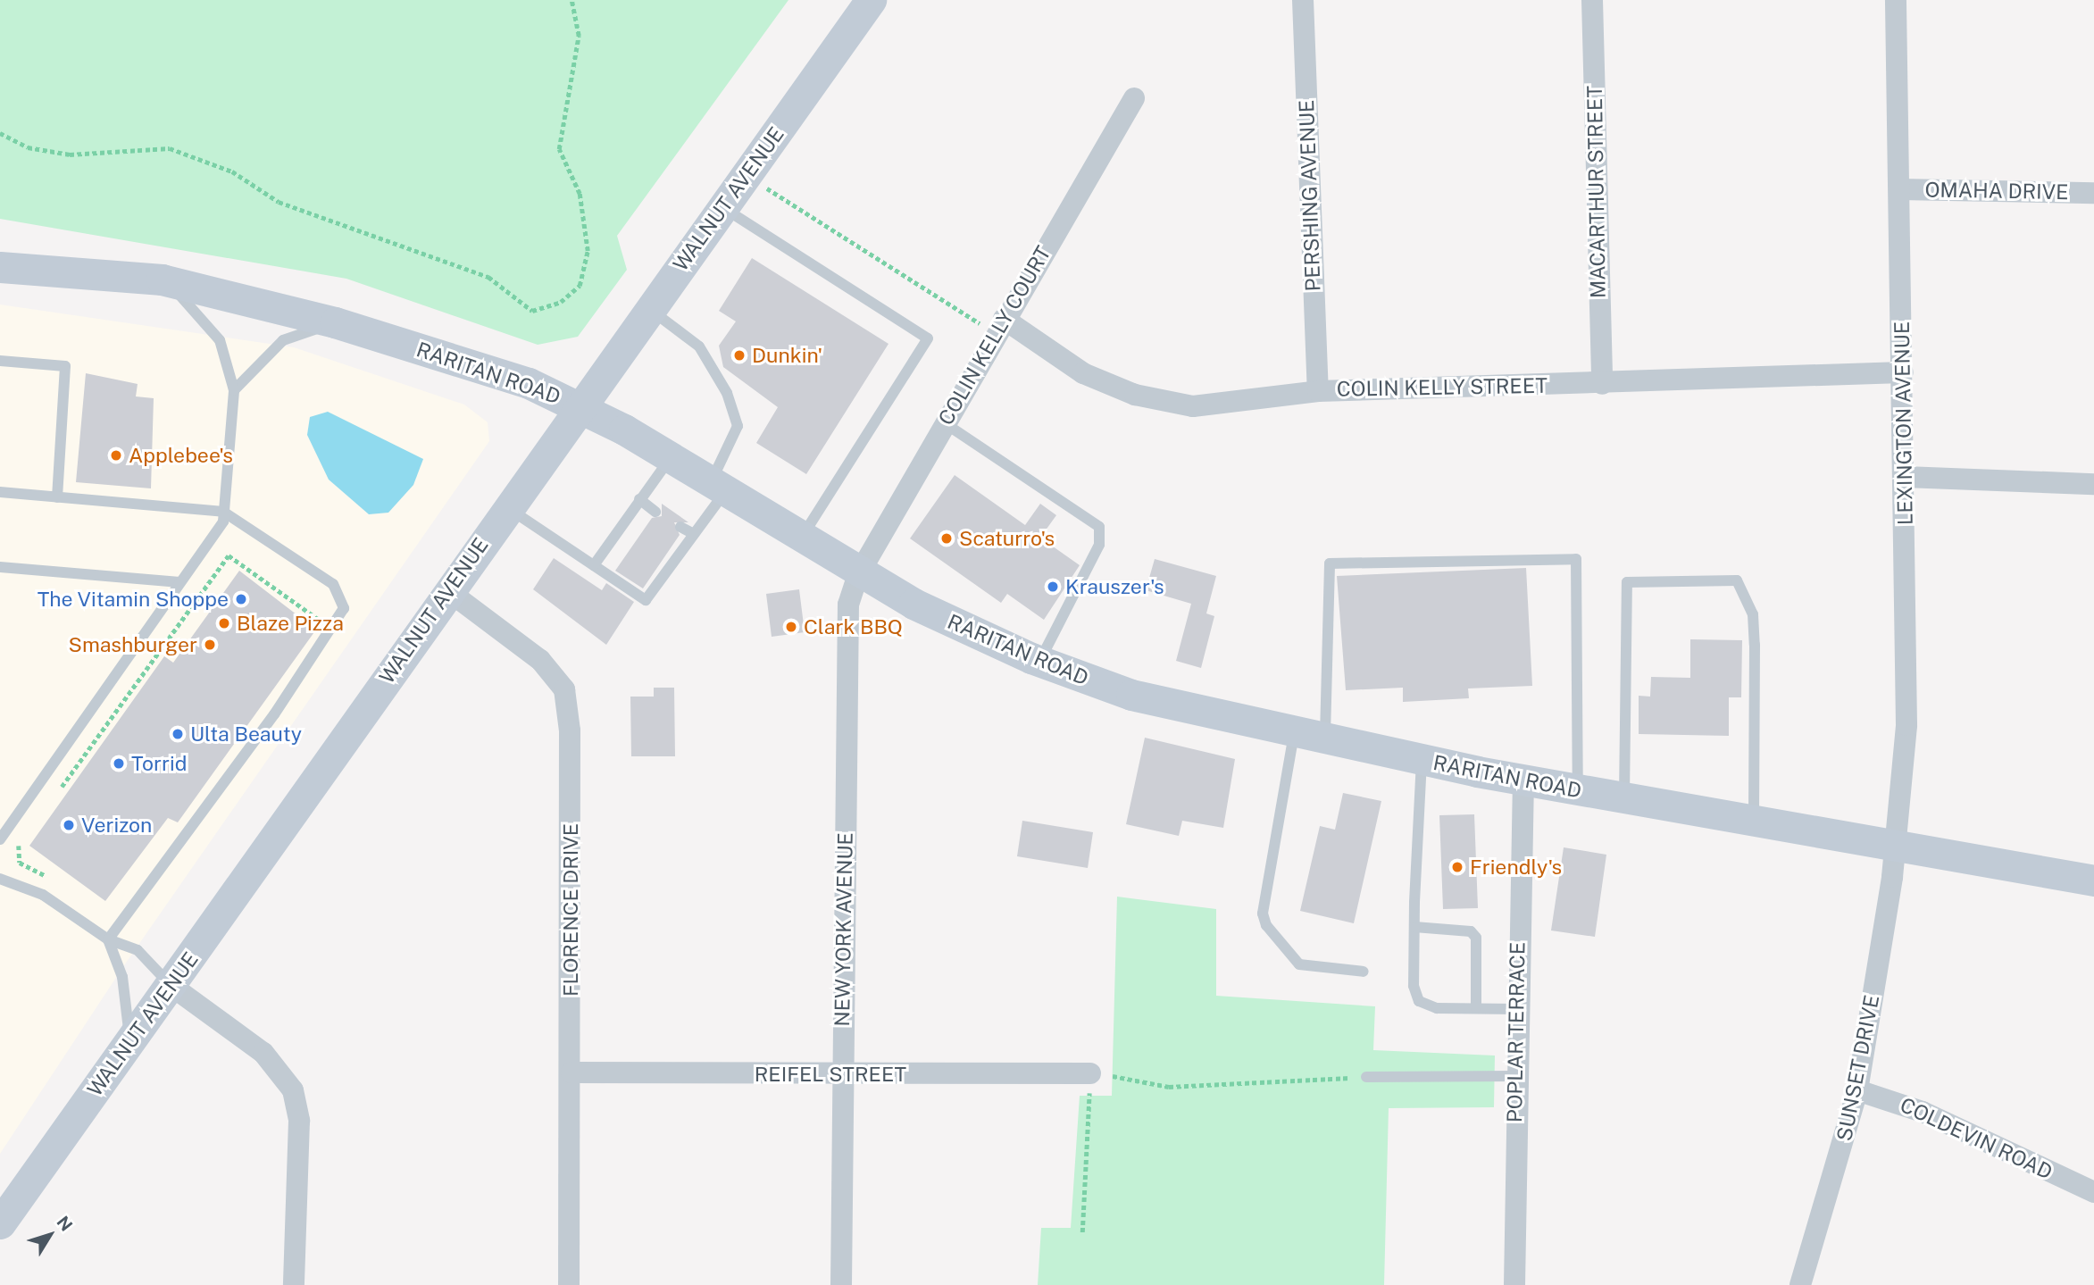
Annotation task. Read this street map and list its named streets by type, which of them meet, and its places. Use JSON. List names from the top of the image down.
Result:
{
  "streets": {
    "main road": ["WALNUT AVENUE", "RARITAN ROAD"],
    "street": [
      "OMAHA DRIVE",
      "MACARTHUR STREET",
      "PERSHING AVENUE",
      "COLIN KELLY COURT",
      "COLIN KELLY STREET",
      "LEXINGTON AVENUE",
      "FLORENCE DRIVE",
      "NEW YORK AVENUE",
      "POPLAR TERRACE",
      "SUNSET DRIVE",
      "REIFEL STREET",
      "COLDEVIN ROAD"
    ]
  },
  "crossings": [
    ["OMAHA DRIVE", "LEXINGTON AVENUE"],
    ["MACARTHUR STREET", "COLIN KELLY STREET"],
    ["PERSHING AVENUE", "COLIN KELLY STREET"],
    ["WALNUT AVENUE", "RARITAN ROAD"],
    ["WALNUT AVENUE", "FLORENCE DRIVE"],
    ["COLIN KELLY COURT", "RARITAN ROAD"],
    ["COLIN KELLY COURT", "COLIN KELLY STREET"],
    ["COLIN KELLY COURT", "NEW YORK AVENUE"],
    ["RARITAN ROAD", "LEXINGTON AVENUE"],
    ["RARITAN ROAD", "NEW YORK AVENUE"],
    ["RARITAN ROAD", "POPLAR TERRACE"],
    ["RARITAN ROAD", "SUNSET DRIVE"],
    ["COLIN KELLY STREET", "LEXINGTON AVENUE"],
    ["LEXINGTON AVENUE", "SUNSET DRIVE"],
    ["FLORENCE DRIVE", "REIFEL STREET"],
    ["NEW YORK AVENUE", "REIFEL STREET"],
    ["SUNSET DRIVE", "COLDEVIN ROAD"]
  ],
  "places": [
    "Dunkin'",
    "Applebee's",
    "Scaturro's",
    "Krauszer's",
    "The Vitamin Shoppe",
    "Blaze Pizza",
    "Clark BBQ",
    "Smashburger",
    "Ulta Beauty",
    "Torrid",
    "Verizon",
    "Friendly's"
  ],
  "north": "top right"
}
